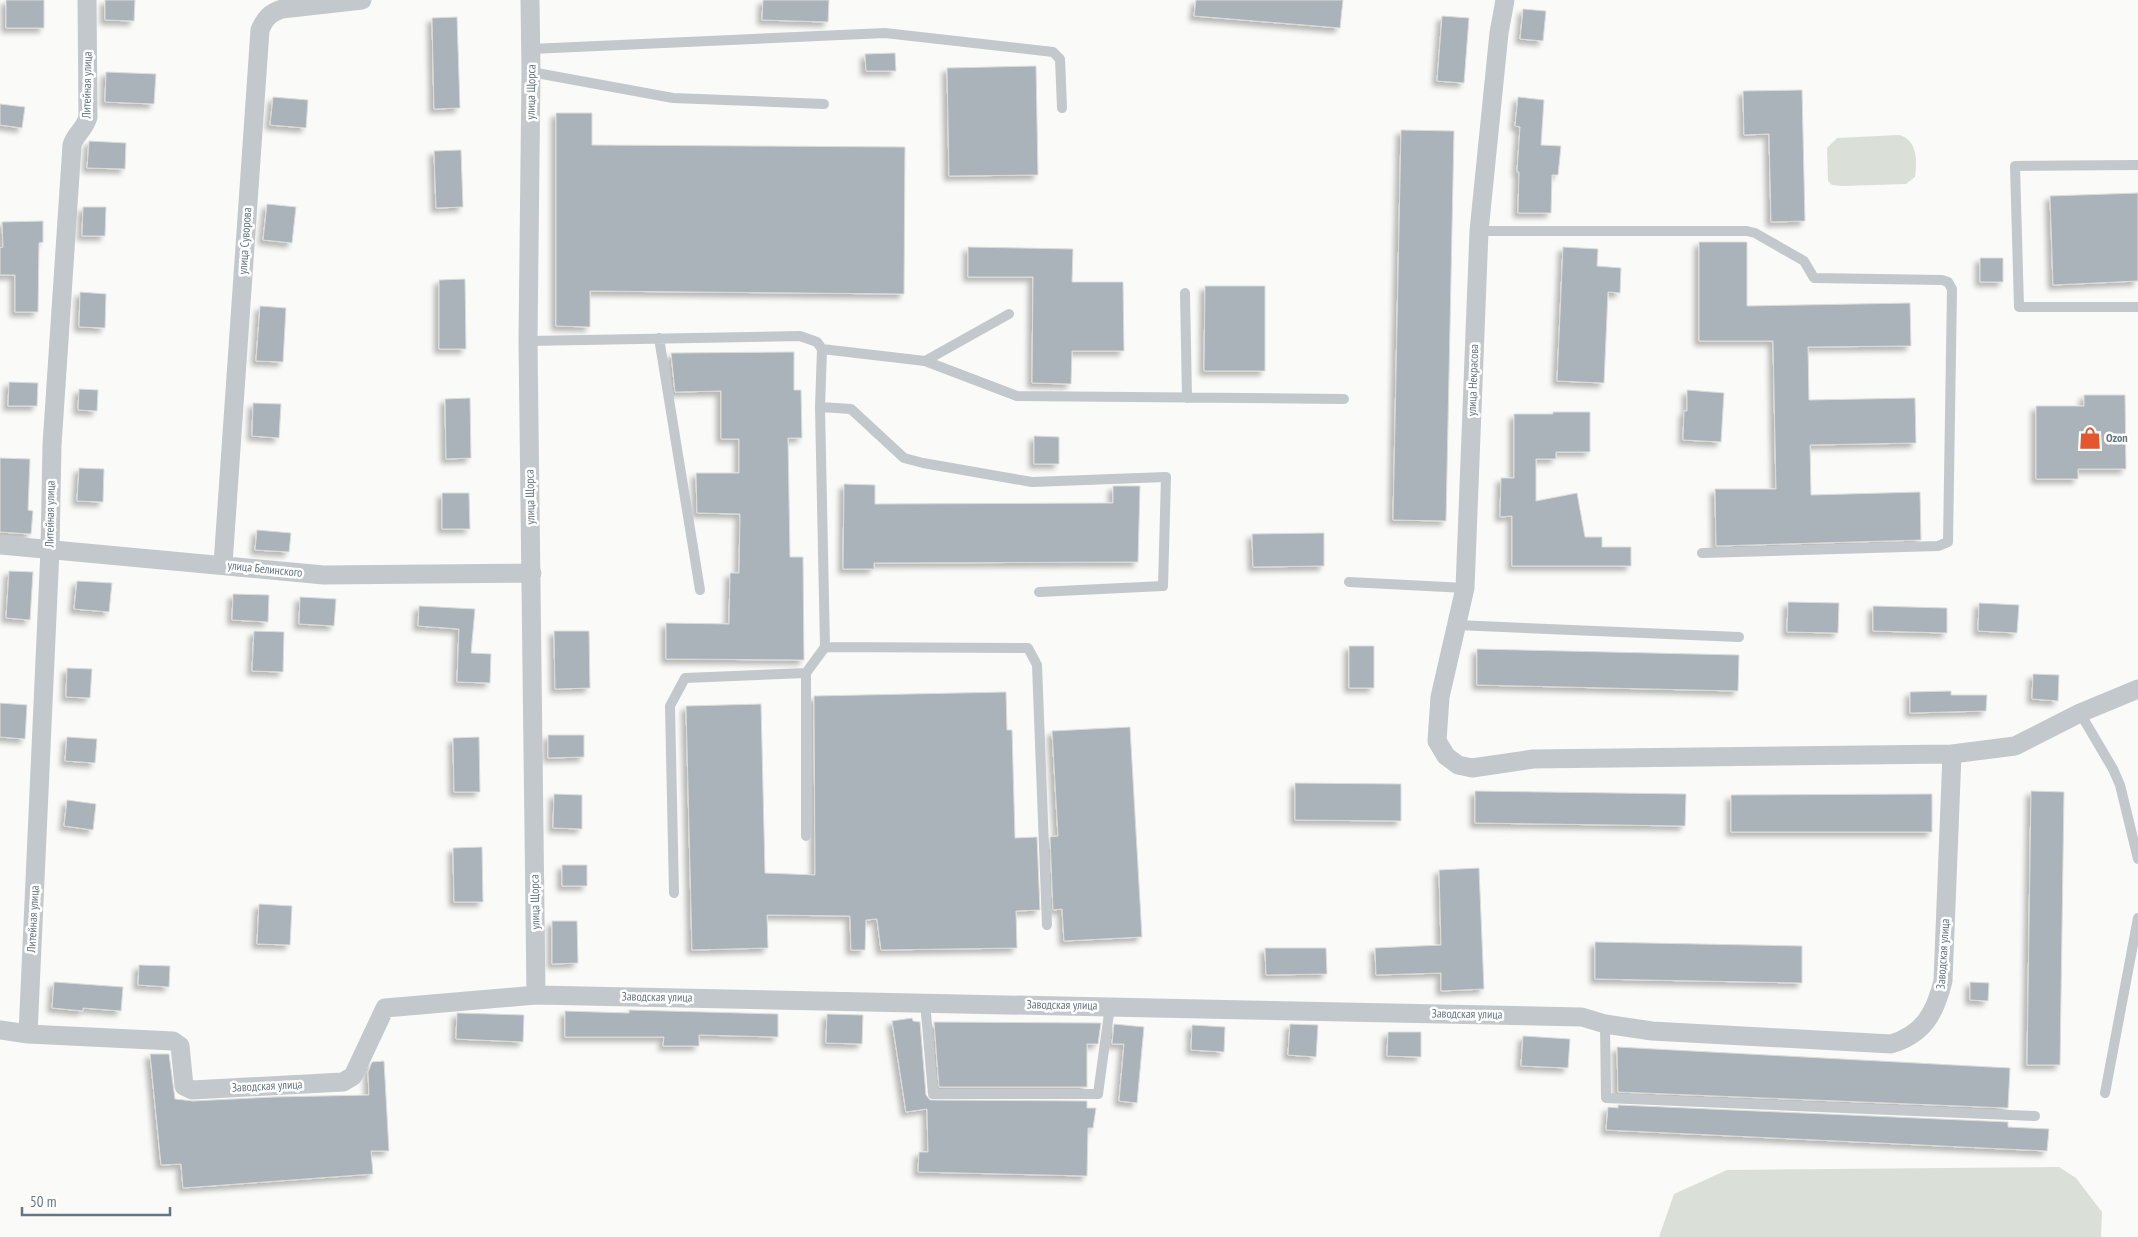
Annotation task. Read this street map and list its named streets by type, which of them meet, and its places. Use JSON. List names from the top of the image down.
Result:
{
  "streets": {
    "street": [
      "Литейная улица",
      "улица Щорса",
      "улица Суворова",
      "улица Некрасова",
      "улица Белинского",
      "Заводская улица"
    ]
  },
  "crossings": [
    ["Литейная улица", "улица Белинского"],
    ["Литейная улица", "Заводская улица"],
    ["улица Щорса", "улица Белинского"],
    ["улица Щорса", "Заводская улица"],
    ["улица Суворова", "улица Белинского"],
    ["улица Некрасова", "Заводская улица"]
  ],
  "places": {
    "shop": ["Ozon"]
  },
  "scale_bar": "50 m"
}
